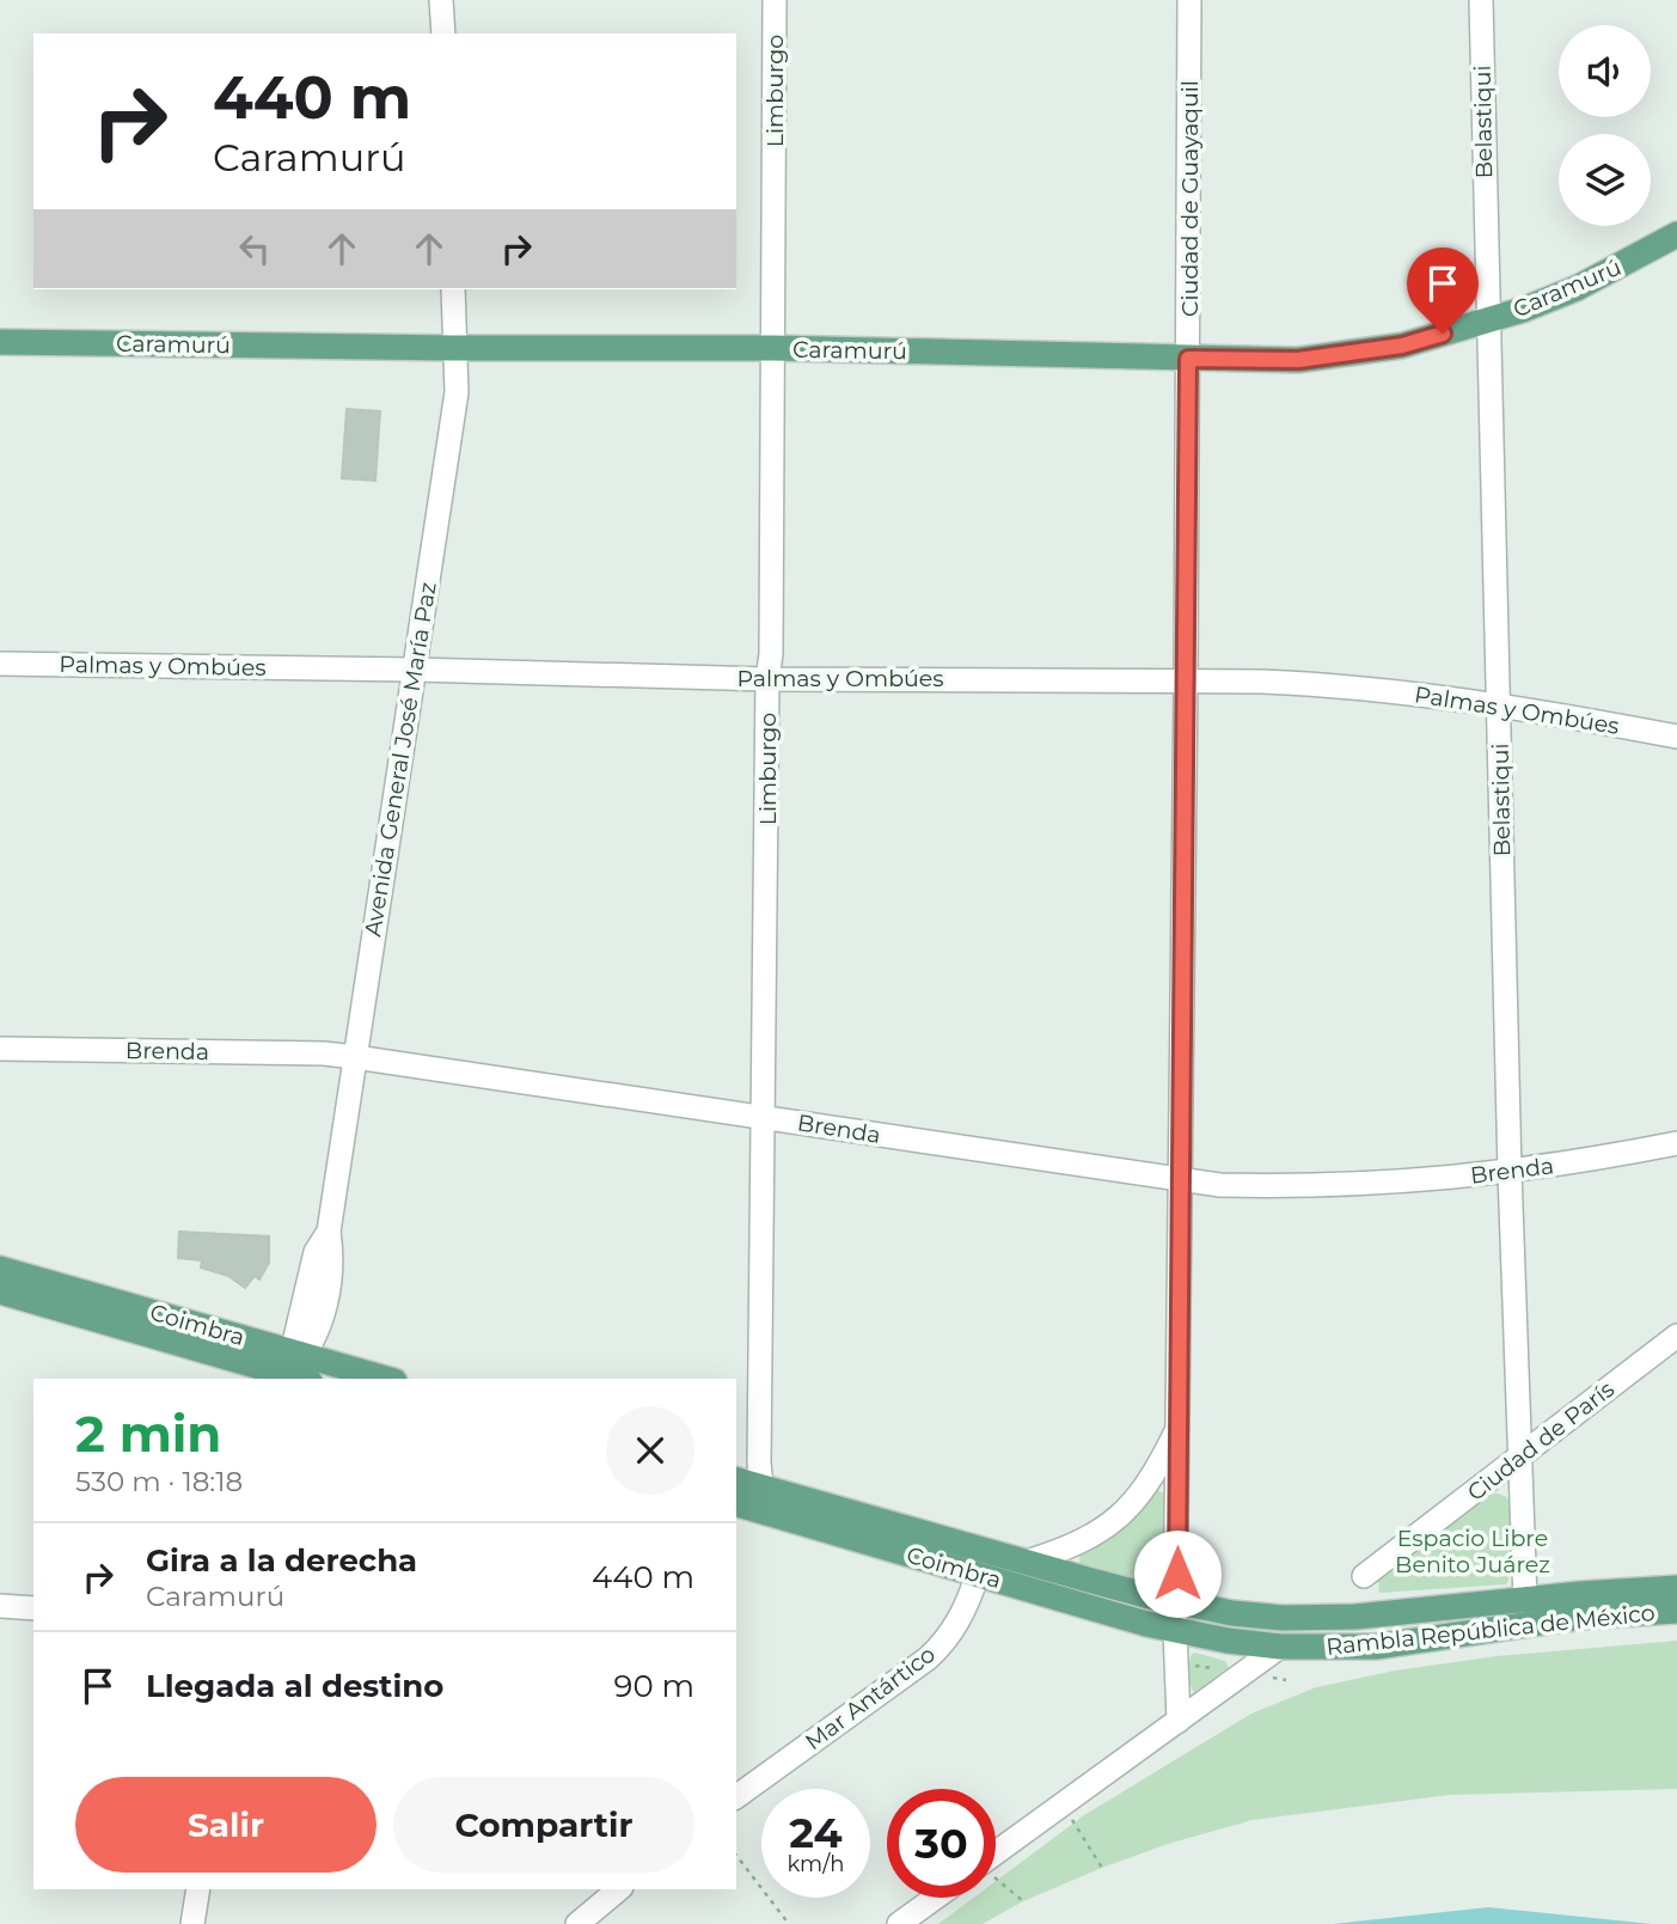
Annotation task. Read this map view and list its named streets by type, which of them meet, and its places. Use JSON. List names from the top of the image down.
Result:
{
  "streets": {
    "main road": ["Caramurú", "Coimbra", "Rambla República de México"],
    "street": [
      "Limburgo",
      "Belastiqui",
      "Ciudad de Guayaquil",
      "Palmas y Ombúes",
      "Avenida General José María Paz",
      "Brenda",
      "Ciudad de París",
      "Mar Antártico"
    ]
  },
  "crossings": [
    ["Limburgo", "Caramurú"],
    ["Limburgo", "Palmas y Ombúes"],
    ["Limburgo", "Brenda"],
    ["Limburgo", "Coimbra"],
    ["Belastiqui", "Caramurú"],
    ["Belastiqui", "Palmas y Ombúes"],
    ["Belastiqui", "Brenda"],
    ["Belastiqui", "Ciudad de París"],
    ["Belastiqui", "Rambla República de México"],
    ["Ciudad de Guayaquil", "Caramurú"],
    ["Ciudad de Guayaquil", "Palmas y Ombúes"],
    ["Ciudad de Guayaquil", "Brenda"],
    ["Ciudad de Guayaquil", "Coimbra"],
    ["Caramurú", "Avenida General José María Paz"],
    ["Palmas y Ombúes", "Avenida General José María Paz"],
    ["Avenida General José María Paz", "Brenda"],
    ["Avenida General José María Paz", "Coimbra"],
    ["Coimbra", "Rambla República de México"],
    ["Coimbra", "Mar Antártico"]
  ],
  "parks": ["Espacio Libre Benito Juárez"],
  "page": {
    "turn": ["440 m", "Caramurú"],
    "heading": ["2 min", "530 m · 18:18"],
    "list": [
      {
        "name": "Gira a la derecha",
        "note": "Caramurú",
        "value": "440 m"
      },
      {
        "name": "Llegada al destino",
        "value": "90 m"
      }
    ],
    "buttons": ["Salir", "Compartir"],
    "speed": "24 km/h",
    "limit": "30"
  }
}
